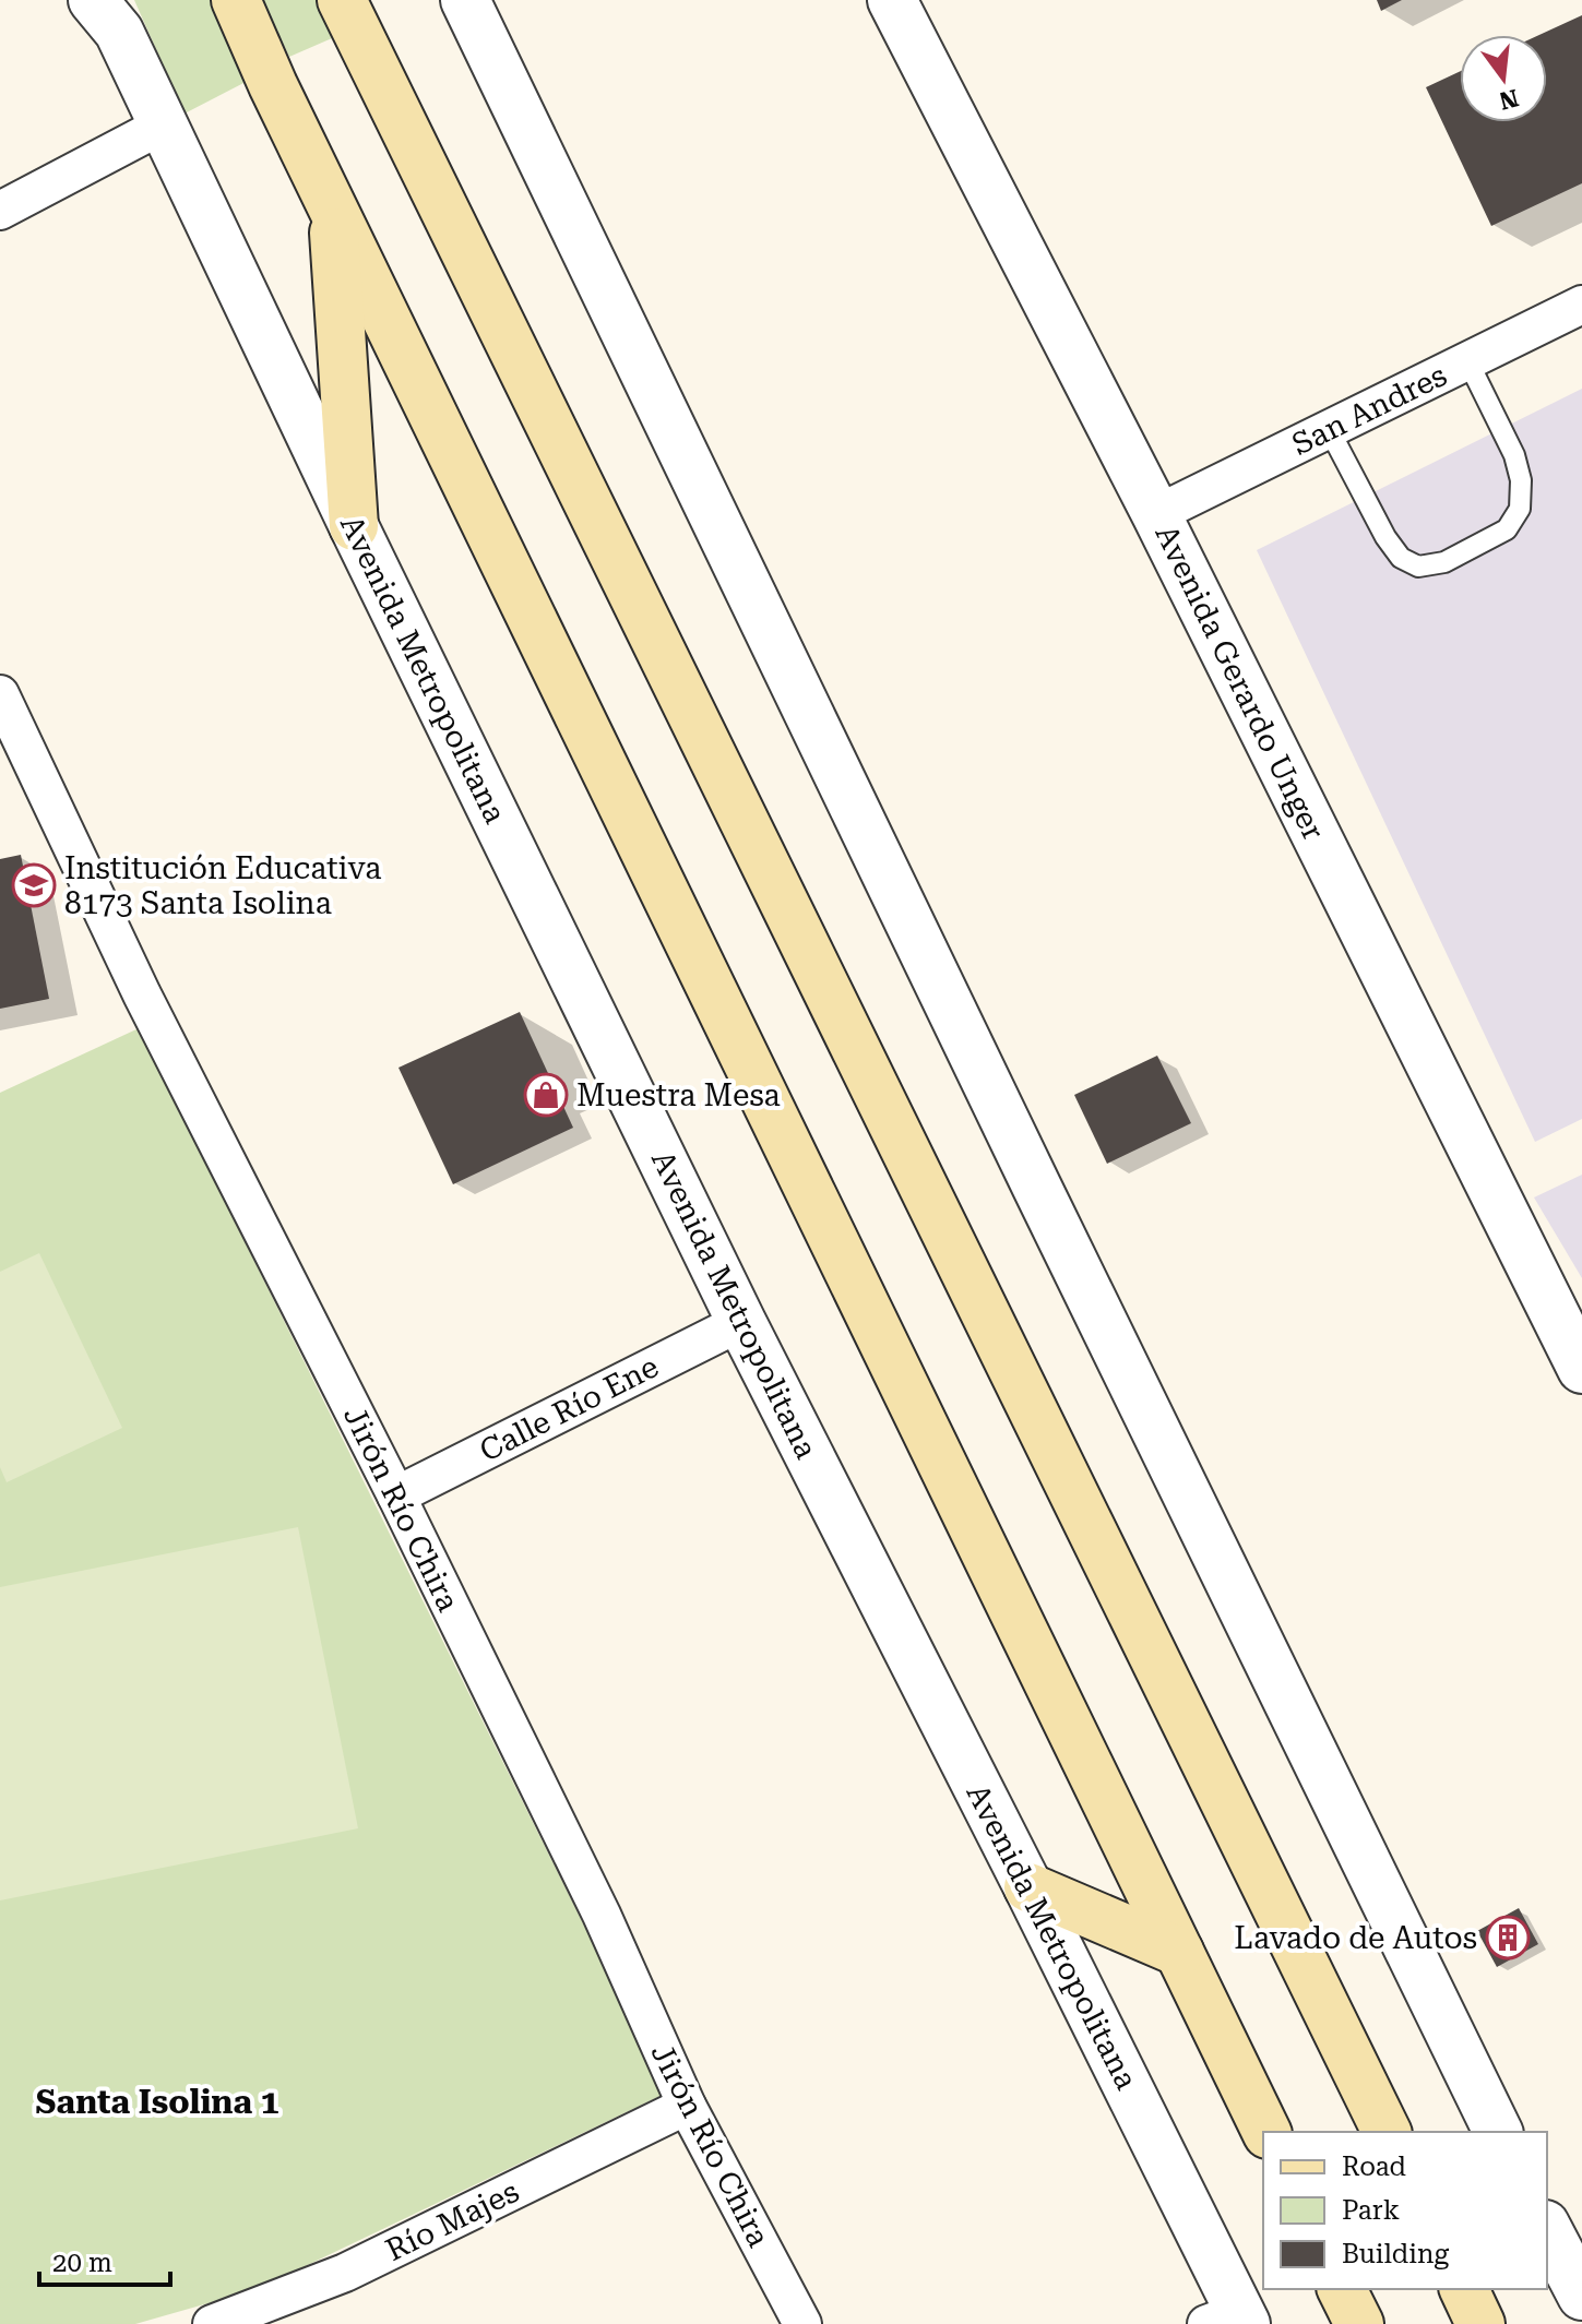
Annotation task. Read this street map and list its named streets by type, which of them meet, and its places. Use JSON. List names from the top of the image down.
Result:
{
  "streets": {
    "street": [
      "San Andres",
      "Avenida Metropolitana",
      "Avenida Gerardo Unger",
      "Calle Río Ene",
      "Jirón Río Chira",
      "Río Majes"
    ]
  },
  "crossings": [
    ["San Andres", "Avenida Gerardo Unger"],
    ["Avenida Metropolitana", "Calle Río Ene"],
    ["Calle Río Ene", "Jirón Río Chira"],
    ["Jirón Río Chira", "Río Majes"]
  ],
  "districts": ["Santa Isolina 1"],
  "places": {
    "school or university": ["Institución Educativa 8173 Santa Isolina"],
    "shop": ["Muestra Mesa"],
    "building": ["Lavado de Autos"]
  },
  "legend": ["Road", "Park", "Building"],
  "scale_bar": "20 m",
  "north": "bottom"
}
